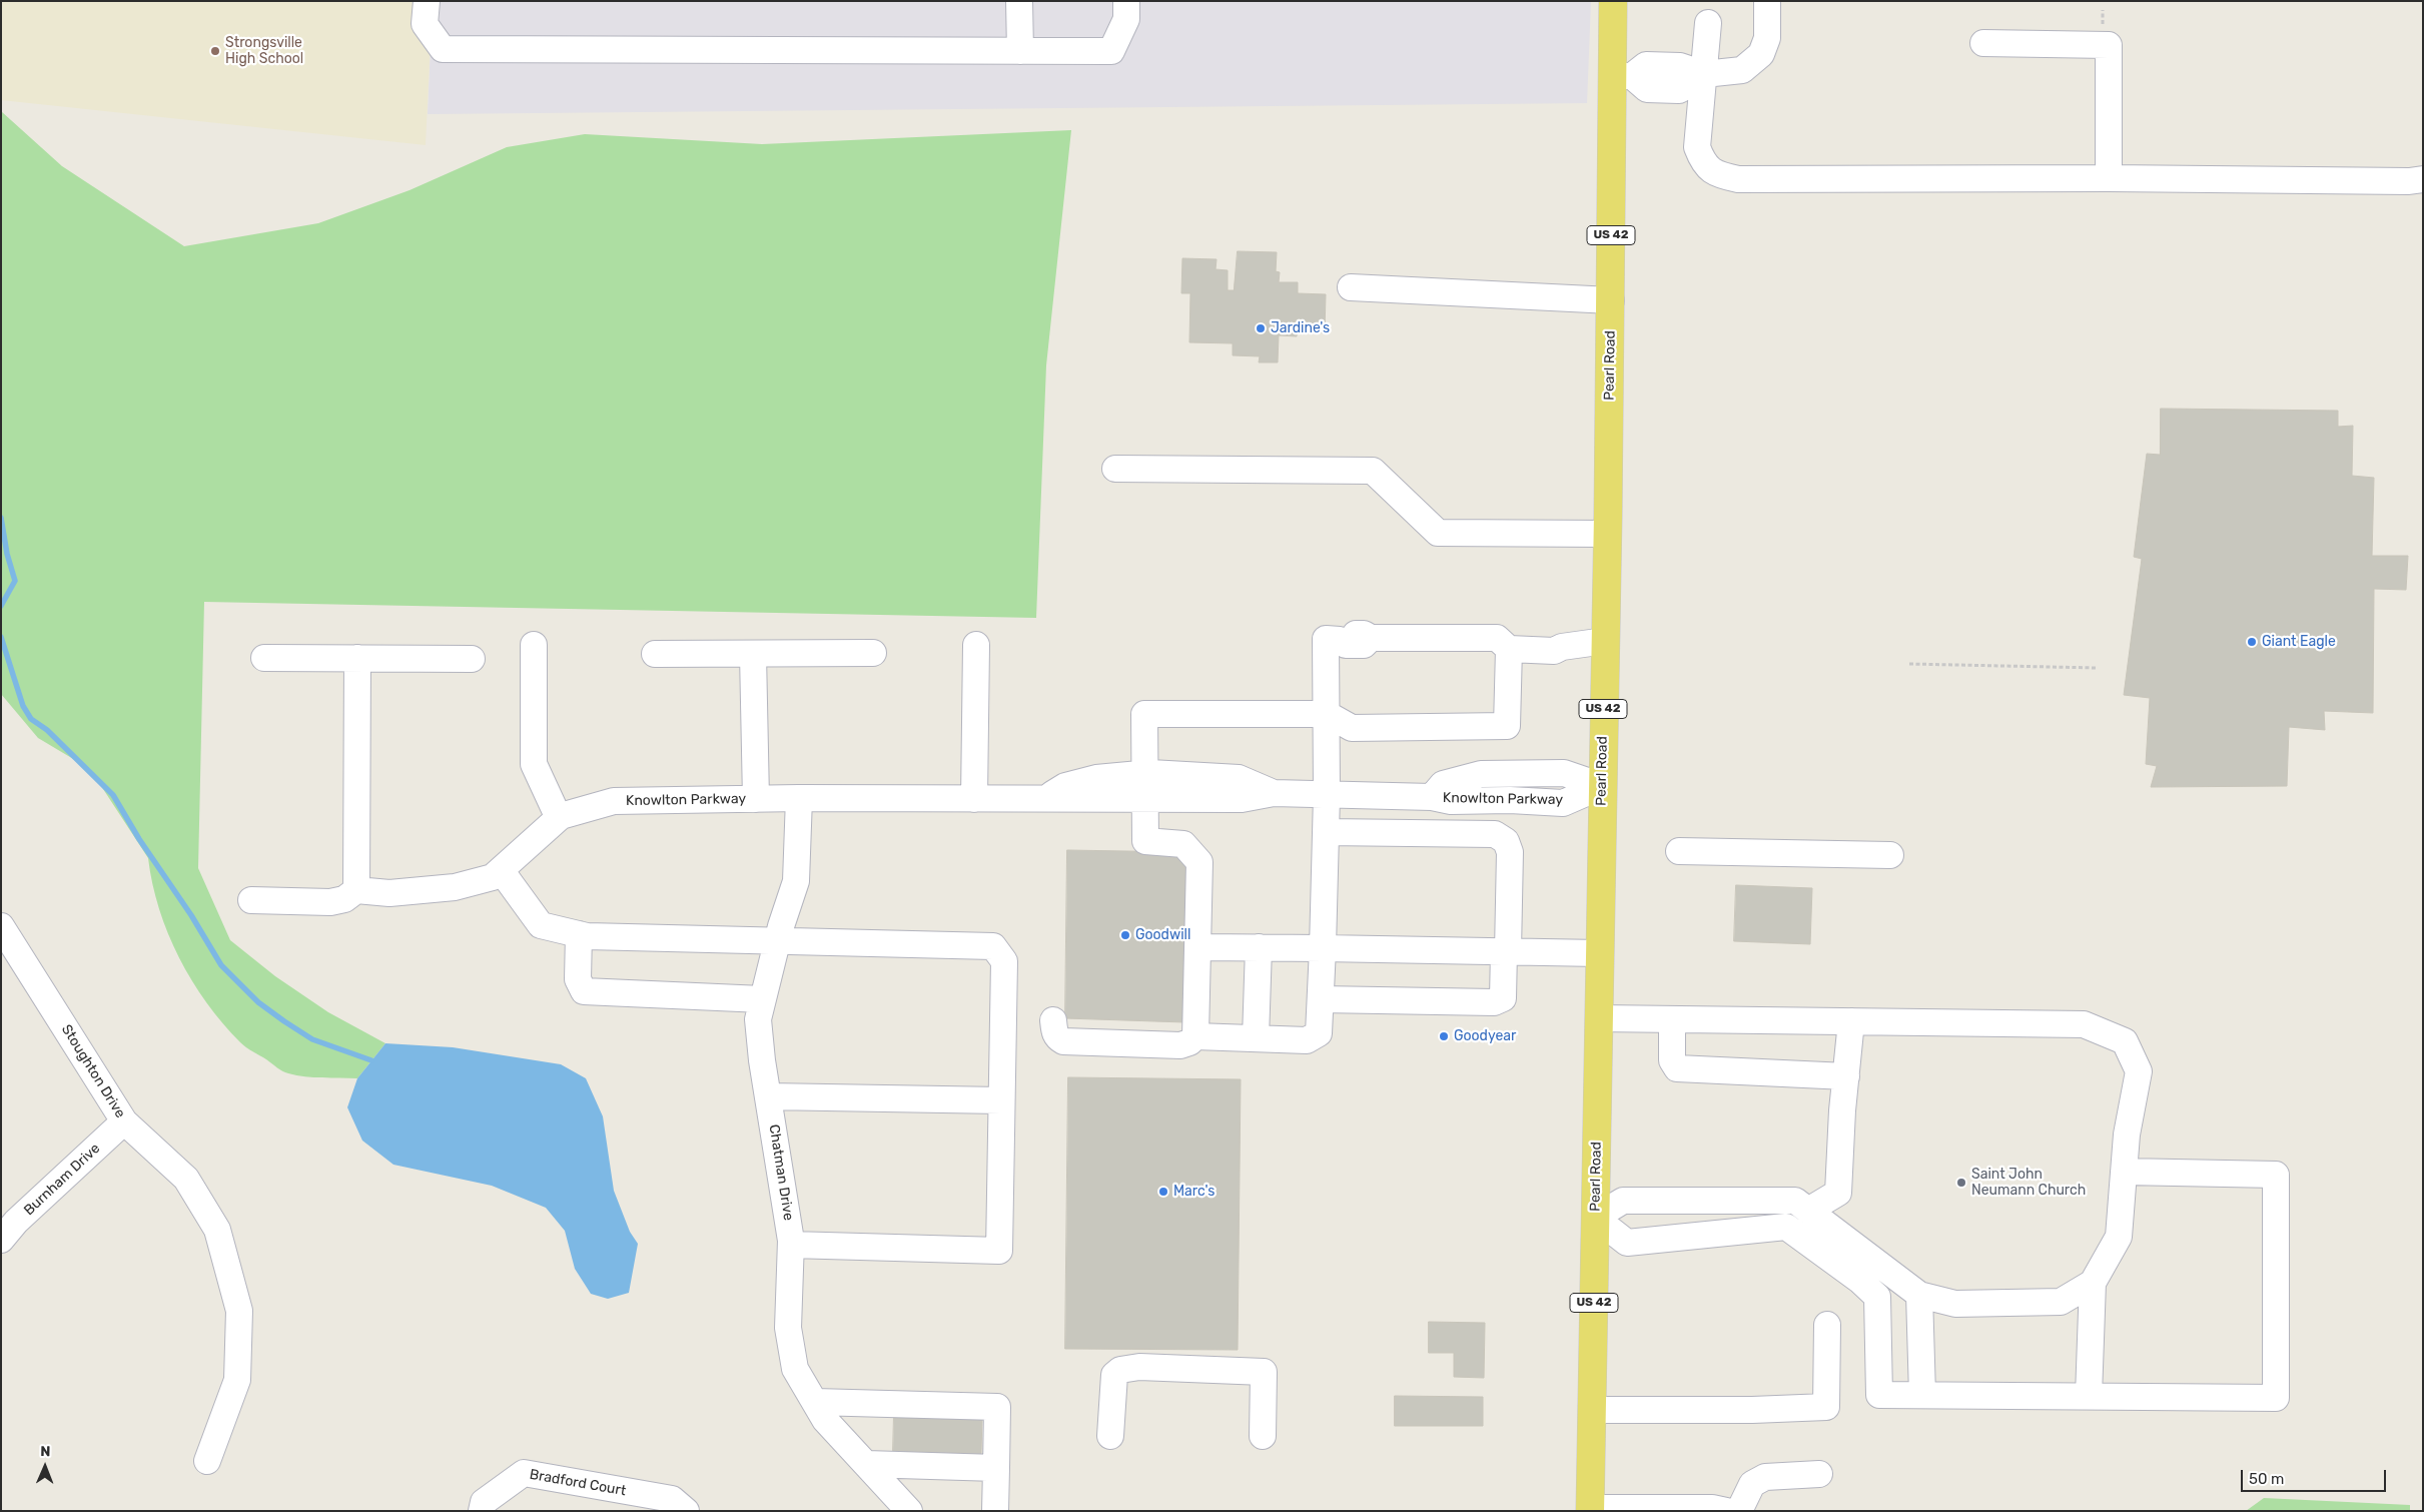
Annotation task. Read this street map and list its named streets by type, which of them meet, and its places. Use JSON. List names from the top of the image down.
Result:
{
  "streets": {
    "main road": ["US 42", "Pearl Road"],
    "street": [
      "Knowlton Parkway",
      "Stoughton Drive",
      "Chatman Drive",
      "Burnham Drive",
      "Bradford Court"
    ]
  },
  "crossings": [
    ["Pearl Road", "Knowlton Parkway"],
    ["Knowlton Parkway", "Chatman Drive"],
    ["Stoughton Drive", "Burnham Drive"]
  ],
  "places": [
    "Strongsville High School",
    "Jardine's",
    "Giant Eagle",
    "Goodwill",
    "Goodyear",
    "Saint John Neumann Church",
    "Marc's"
  ],
  "scale_bar": "50 m",
  "north": "top"
}
